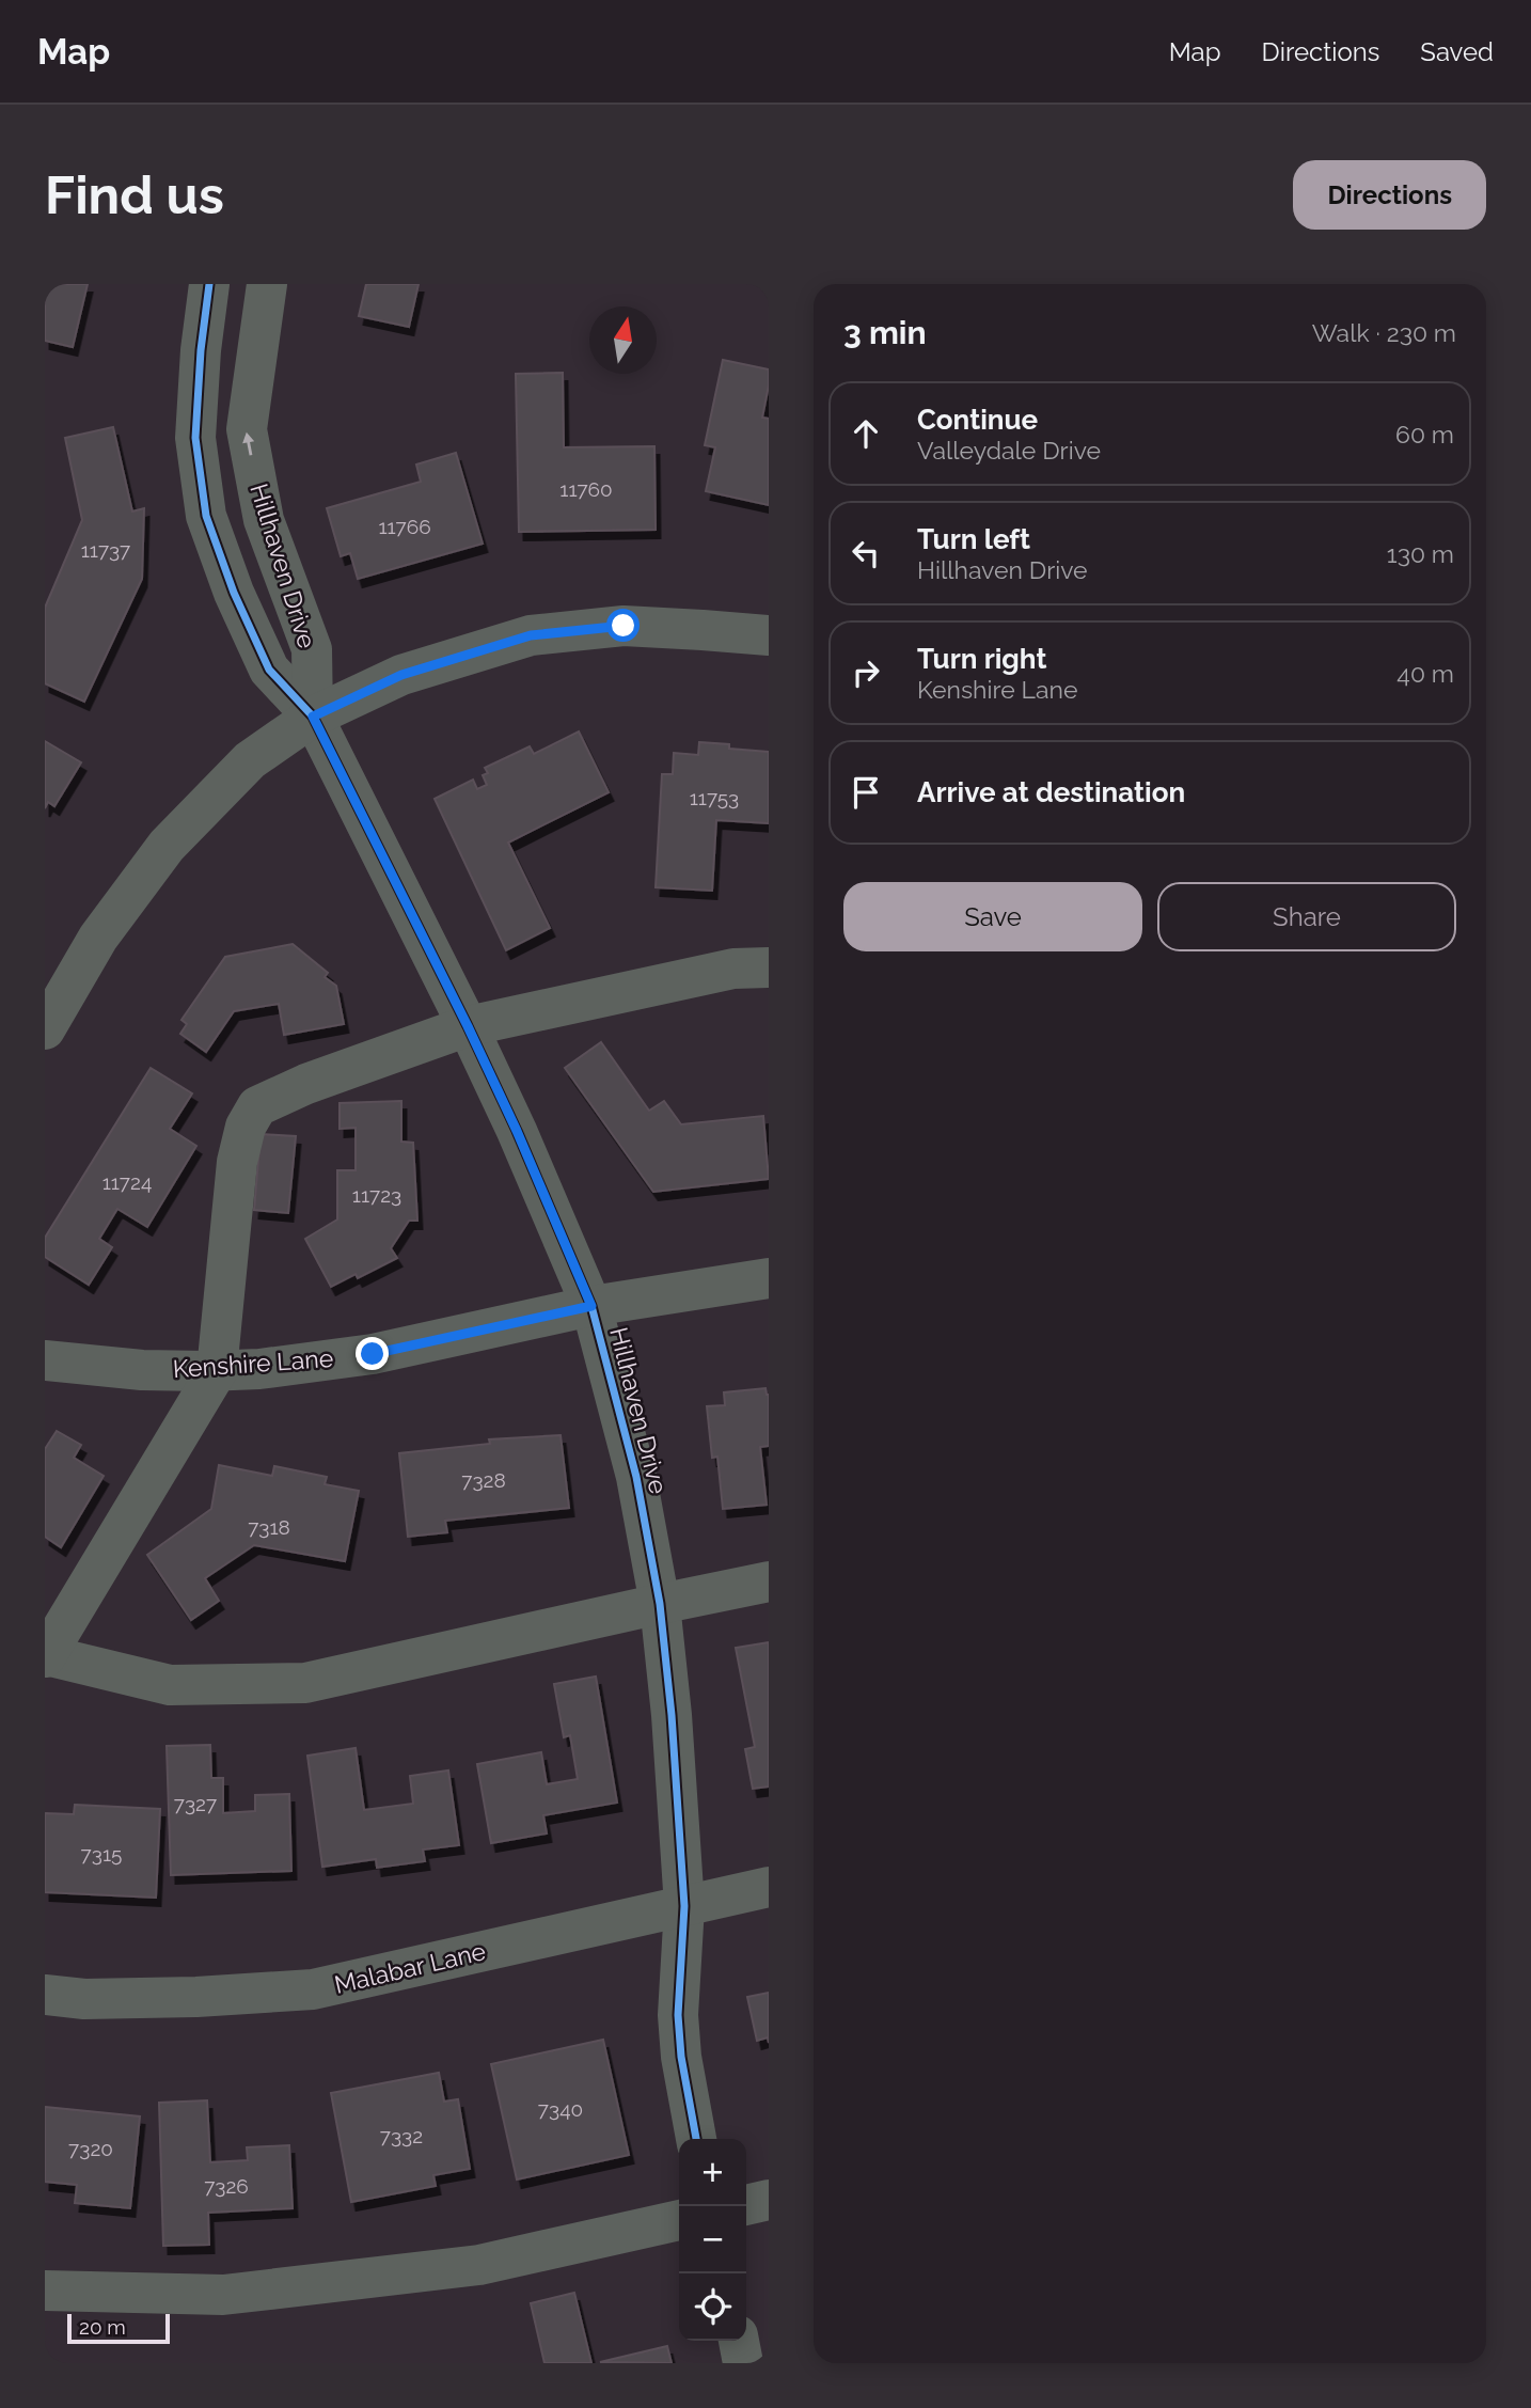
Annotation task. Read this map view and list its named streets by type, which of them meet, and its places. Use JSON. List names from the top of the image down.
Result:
{
  "streets": {
    "street": ["Hillhaven Drive", "Kenshire Lane", "Malabar Lane"]
  },
  "crossings": [
    ["Hillhaven Drive", "Kenshire Lane"],
    ["Hillhaven Drive", "Malabar Lane"]
  ],
  "house_numbers": [
    "11760",
    "11766",
    "11737",
    "11753",
    "11724",
    "11723",
    "7328",
    "7318",
    "7327",
    "7315",
    "7340",
    "7332",
    "7320",
    "7326"
  ],
  "scale_bar": "20 m",
  "north": "top",
  "page": {
    "header": "Map",
    "nav": ["Map", "Directions", "Saved"],
    "buttons": [
      "Directions",
      ["Save", "Share"]
    ],
    "title": "Find us",
    "heading": ["3 min", "Walk · 230 m"],
    "list": [
      ["Continue", "Valleydale Drive", "60 m"],
      ["Turn left", "Hillhaven Drive", "130 m"],
      ["Turn right", "Kenshire Lane", "40 m"],
      "Arrive at destination"
    ],
    "map_buttons": ["+", "−"],
    "scale": "20 m"
  }
}
